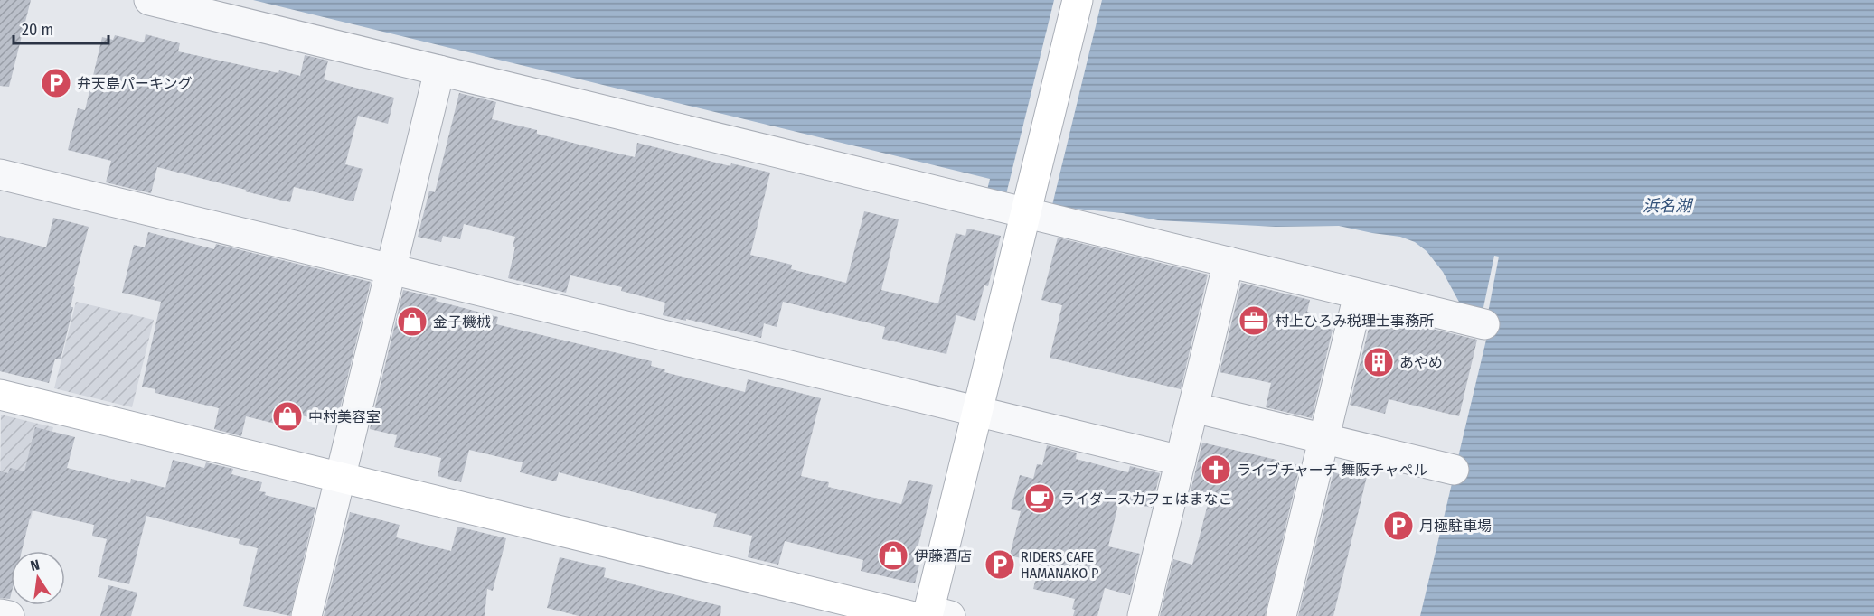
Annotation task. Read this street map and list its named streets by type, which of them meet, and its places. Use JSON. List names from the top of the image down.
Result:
{
  "water": ["浜名湖"],
  "places": {
    "parking": ["弁天島パーキング", "月極駐車場", "RIDERS CAFE HAMANAKO P"],
    "office": ["村上ひろみ税理士事務所"],
    "shop": ["金子機械", "中村美容室", "伊藤酒店"],
    "building": ["あやめ"],
    "church": ["ライブチャーチ 舞阪チャペル"],
    "cafe": ["ライダースカフェはまなこ"]
  },
  "scale_bar": "20 m",
  "north": "top"
}
